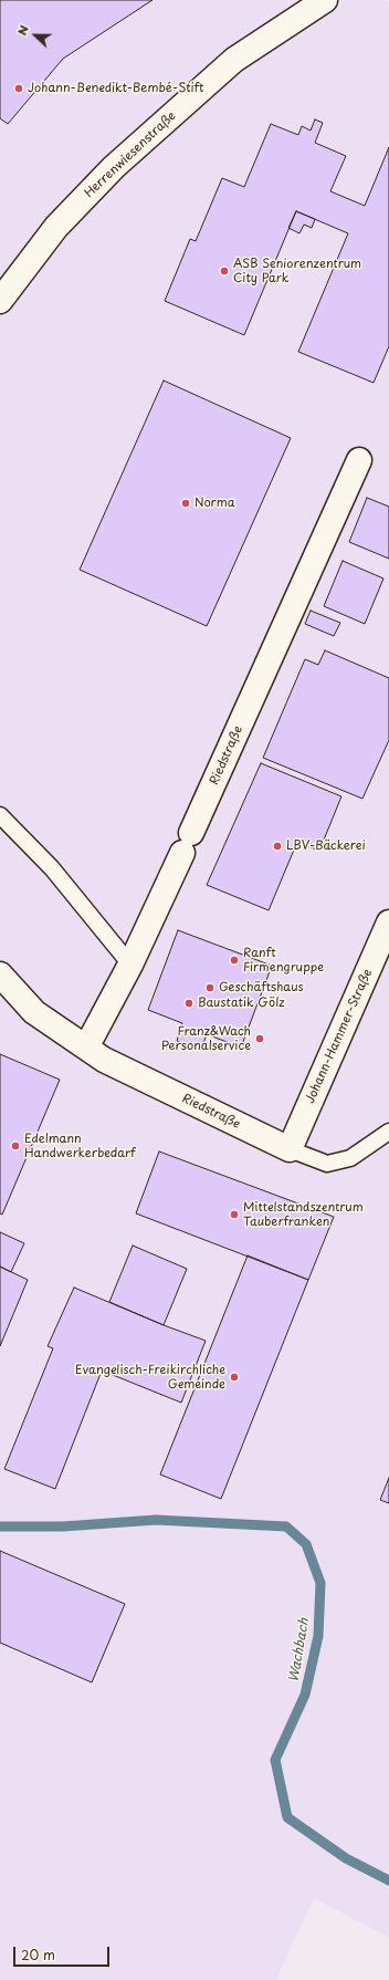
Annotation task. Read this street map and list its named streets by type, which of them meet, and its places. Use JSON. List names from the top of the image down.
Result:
{
  "streets": {
    "street": ["Herrenwiesenstraße", "Riedstraße", "Johann-Hammer-Straße"]
  },
  "crossings": [
    ["Riedstraße", "Johann-Hammer-Straße"]
  ],
  "water": ["Wachbach"],
  "places": [
    "Johann-Benedikt-Bembé-Stift",
    "ASB Seniorenzentrum City Park",
    "Norma",
    "LBV-Bäckerei",
    "Ranft Firmengruppe",
    "Geschäftshaus",
    "Baustatik Gölz",
    "Franz&Wach Personalservice",
    "Edelmann Handwerkerbedarf",
    "Mittelstandszentrum Tauberfranken",
    "Evangelisch-Freikirchliche Gemeinde"
  ],
  "scale_bar": "20 m",
  "north": "left"
}
